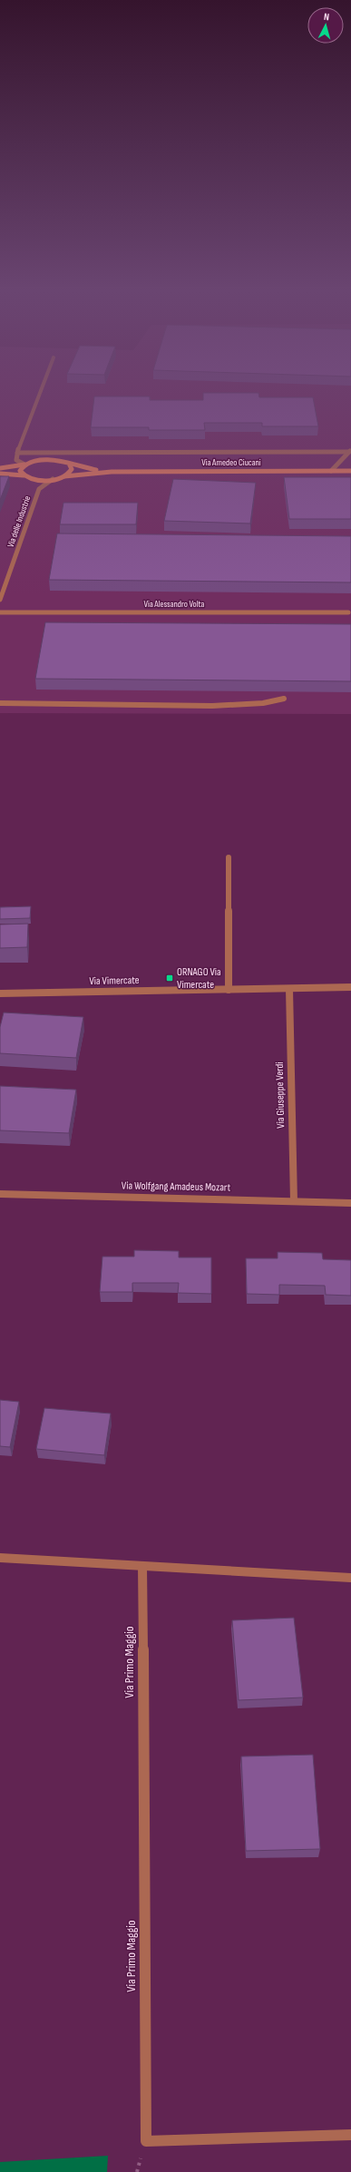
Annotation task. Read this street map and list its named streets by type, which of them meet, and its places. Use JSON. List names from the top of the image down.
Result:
{
  "streets": {
    "main road": ["Via Amedeo Ciucani"],
    "street": [
      "Via delle Industrie",
      "Via Alessandro Volta",
      "Via Vimercate",
      "Via Giuseppe Verdi",
      "Via Wolfgang Amadeus Mozart",
      "Via Primo Maggio"
    ]
  },
  "crossings": [
    ["Via Amedeo Ciucani", "Via delle Industrie"],
    ["Via Vimercate", "Via Giuseppe Verdi"],
    ["Via Giuseppe Verdi", "Via Wolfgang Amadeus Mozart"]
  ],
  "places": {
    "transit": ["ORNAGO Via Vimercate"]
  },
  "north": "top"
}
